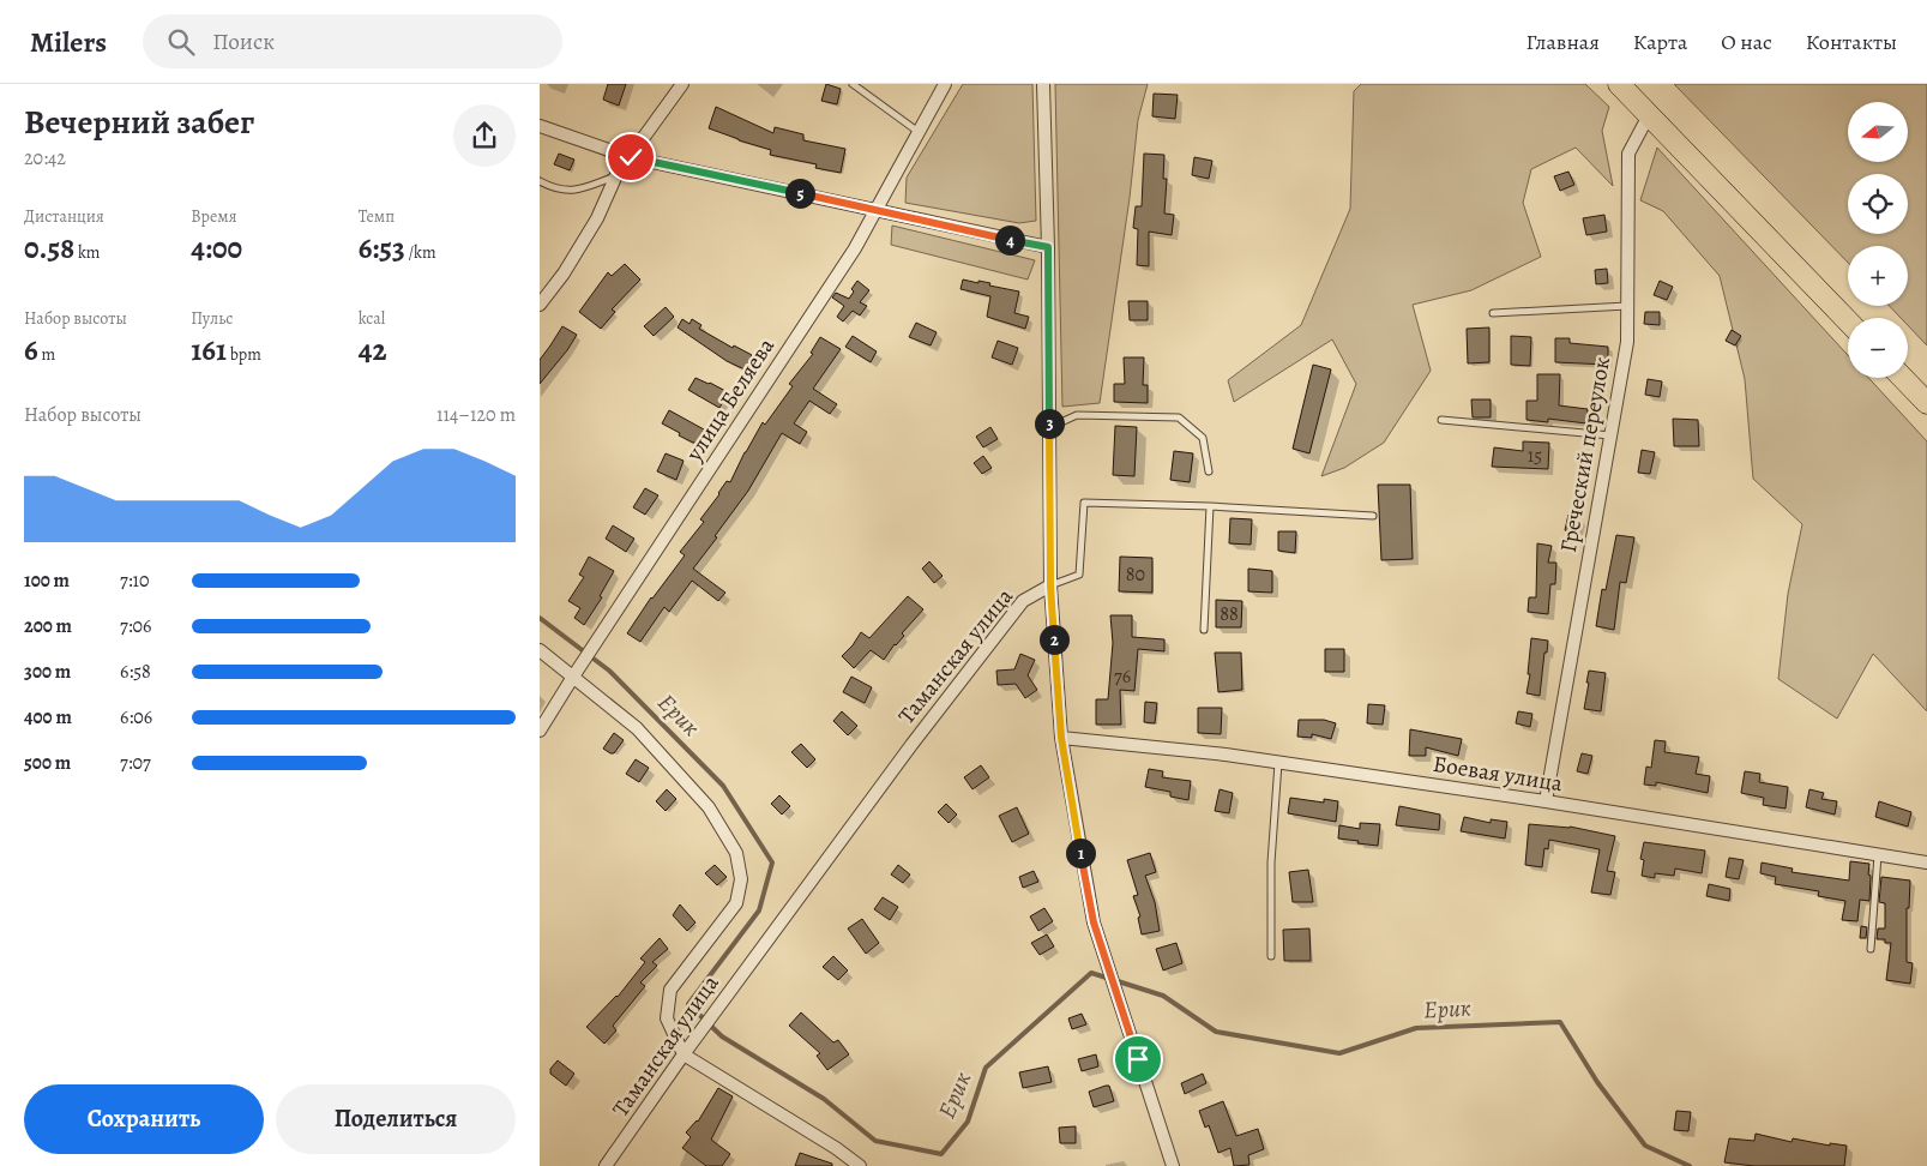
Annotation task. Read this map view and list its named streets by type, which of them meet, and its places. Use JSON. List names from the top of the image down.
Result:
{
  "streets": {
    "street": [
      "улица Беляева",
      "Греческий переулок",
      "Таманская улица",
      "Боевая улица"
    ]
  },
  "crossings": [
    ["Греческий переулок", "Боевая улица"]
  ],
  "water": ["Ерик"],
  "house_numbers": [
    "15",
    "80",
    "88",
    "76"
  ],
  "north": "left",
  "page": {
    "header": "Milers",
    "search": "Поиск",
    "nav": [
      "Главная",
      "Карта",
      "О нас",
      "Контакты"
    ],
    "heading": ["Вечерний забег", "20:42"],
    "map_buttons": ["+", "−"],
    "pins": [
      "5",
      "4",
      "3",
      "2",
      "1"
    ],
    "stats": [
      ["Дистанция", "0.58 km"],
      ["Время", "4:00"],
      ["Темп", "6:53 /km"],
      ["Набор высоты", "6 m"],
      ["Пульс", "161 bpm"],
      ["kcal", "42"]
    ],
    "chart": ["Набор высоты", "114–120 m"],
    "list": [
      {
        "name": "100 m",
        "note": "7:10"
      },
      {
        "name": "200 m",
        "note": "7:06"
      },
      {
        "name": "300 m",
        "note": "6:58"
      },
      {
        "name": "400 m",
        "note": "6:06"
      },
      {
        "name": "500 m",
        "note": "7:07"
      }
    ],
    "buttons": ["Сохранить", "Поделиться"]
  }
}
